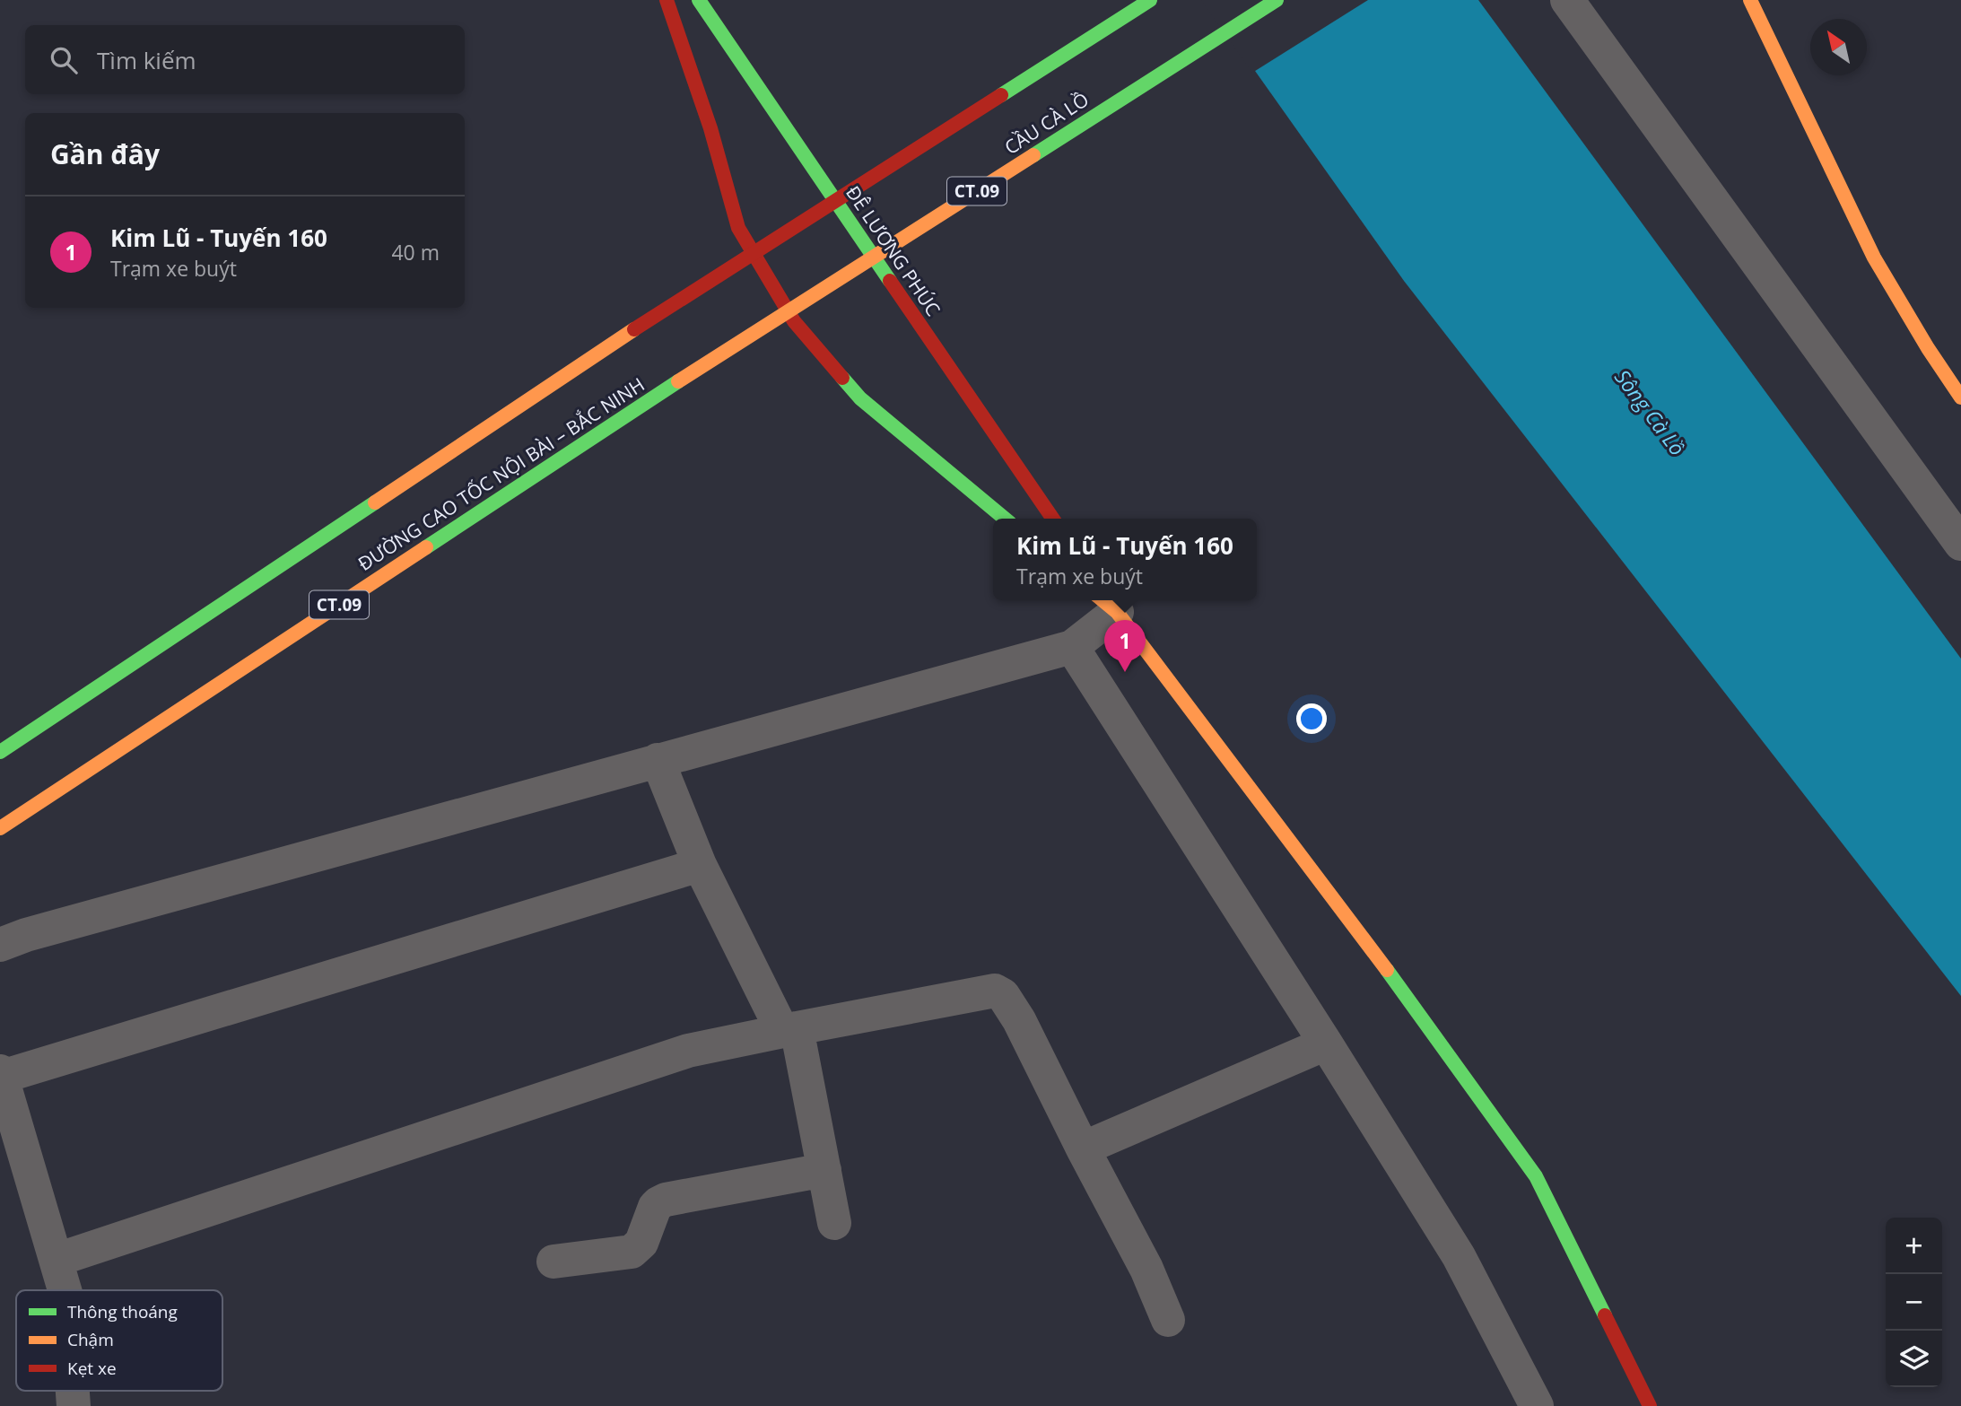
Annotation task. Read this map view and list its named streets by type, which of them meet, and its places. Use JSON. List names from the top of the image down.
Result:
{
  "streets": {
    "main road": [
      "CẦU CÀ LỒ",
      "CT.09",
      "ĐÊ LƯƠNG PHÚC",
      "ĐƯỜNG CAO TỐC NỘI BÀI – BẮC NINH"
    ]
  },
  "crossings": [
    ["CẦU CÀ LỒ", "ĐƯỜNG CAO TỐC NỘI BÀI – BẮC NINH"]
  ],
  "water": ["Sông Cà Lồ"],
  "legend": ["Thông thoáng", "Chậm", "Kẹt xe"],
  "north": "top left",
  "page": {
    "search": "Tìm kiếm",
    "heading": "Gần đây",
    "list": [
      {
        "mark": "1",
        "name": "Kim Lũ - Tuyến 160",
        "note": "Trạm xe buýt",
        "value": "40 m"
      }
    ],
    "popup": ["Kim Lũ - Tuyến 160", "Trạm xe buýt"],
    "pins": "1",
    "map_buttons": ["+", "−"]
  }
}
